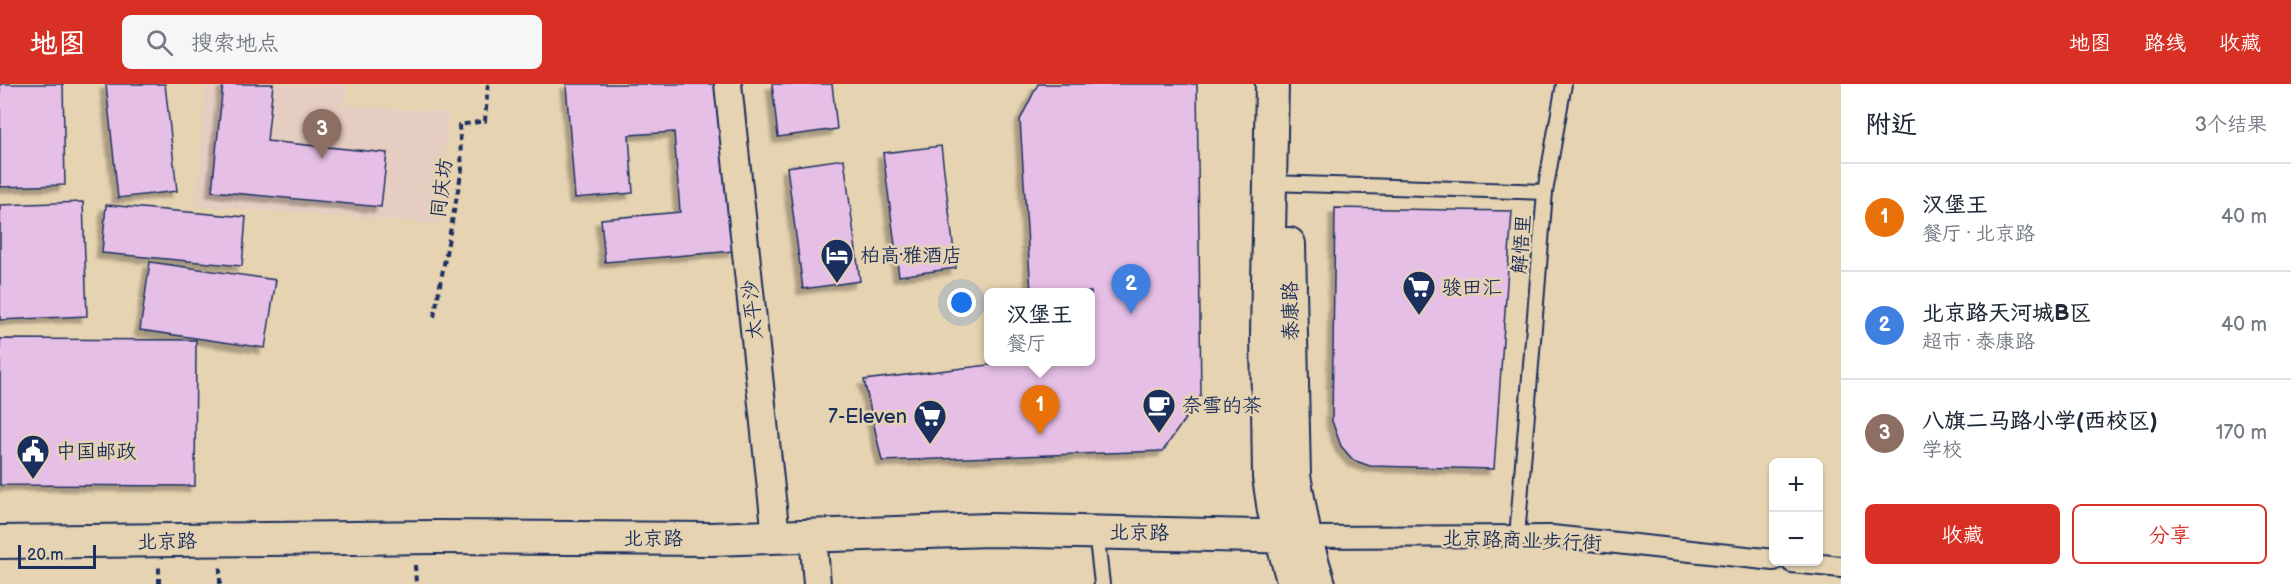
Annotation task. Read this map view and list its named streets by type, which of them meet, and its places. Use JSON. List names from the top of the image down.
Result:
{
  "streets": {
    "street": [
      "太平沙",
      "泰康路",
      "北京路",
      "北京路商业步行街"
    ],
    "lane": ["解悟里"],
    "path": ["同庆坊"]
  },
  "crossings": [
    ["解悟里", "泰康路"],
    ["解悟里", "北京路商业步行街"],
    ["太平沙", "北京路"],
    ["泰康路", "北京路"],
    ["泰康路", "北京路商业步行街"],
    ["北京路", "北京路商业步行街"]
  ],
  "places": {
    "hotel": ["柏高·雅酒店"],
    "supermarket": ["骏田汇", "7-Eleven"],
    "cafe": ["奈雪的茶"],
    "public building": ["中国邮政"]
  },
  "scale_bar": "20 m",
  "page": {
    "header": "地图",
    "search": "搜索地点",
    "nav": ["地图", "路线", "收藏"],
    "heading": ["附近", "3个结果"],
    "pins": ["3", "2", "1"],
    "list": [
      {
        "mark": "1",
        "name": "汉堡王",
        "note": "餐厅 · 北京路",
        "value": "40 m"
      },
      {
        "mark": "2",
        "name": "北京路天河城B区",
        "note": "超市 · 泰康路",
        "value": "40 m"
      },
      {
        "mark": "3",
        "name": "八旗二马路小学(西校区)",
        "note": "学校",
        "value": "170 m"
      }
    ],
    "popup": ["汉堡王", "餐厅"],
    "map_buttons": ["+", "−"],
    "buttons": ["收藏", "分享"],
    "scale": "20 m"
  }
}
